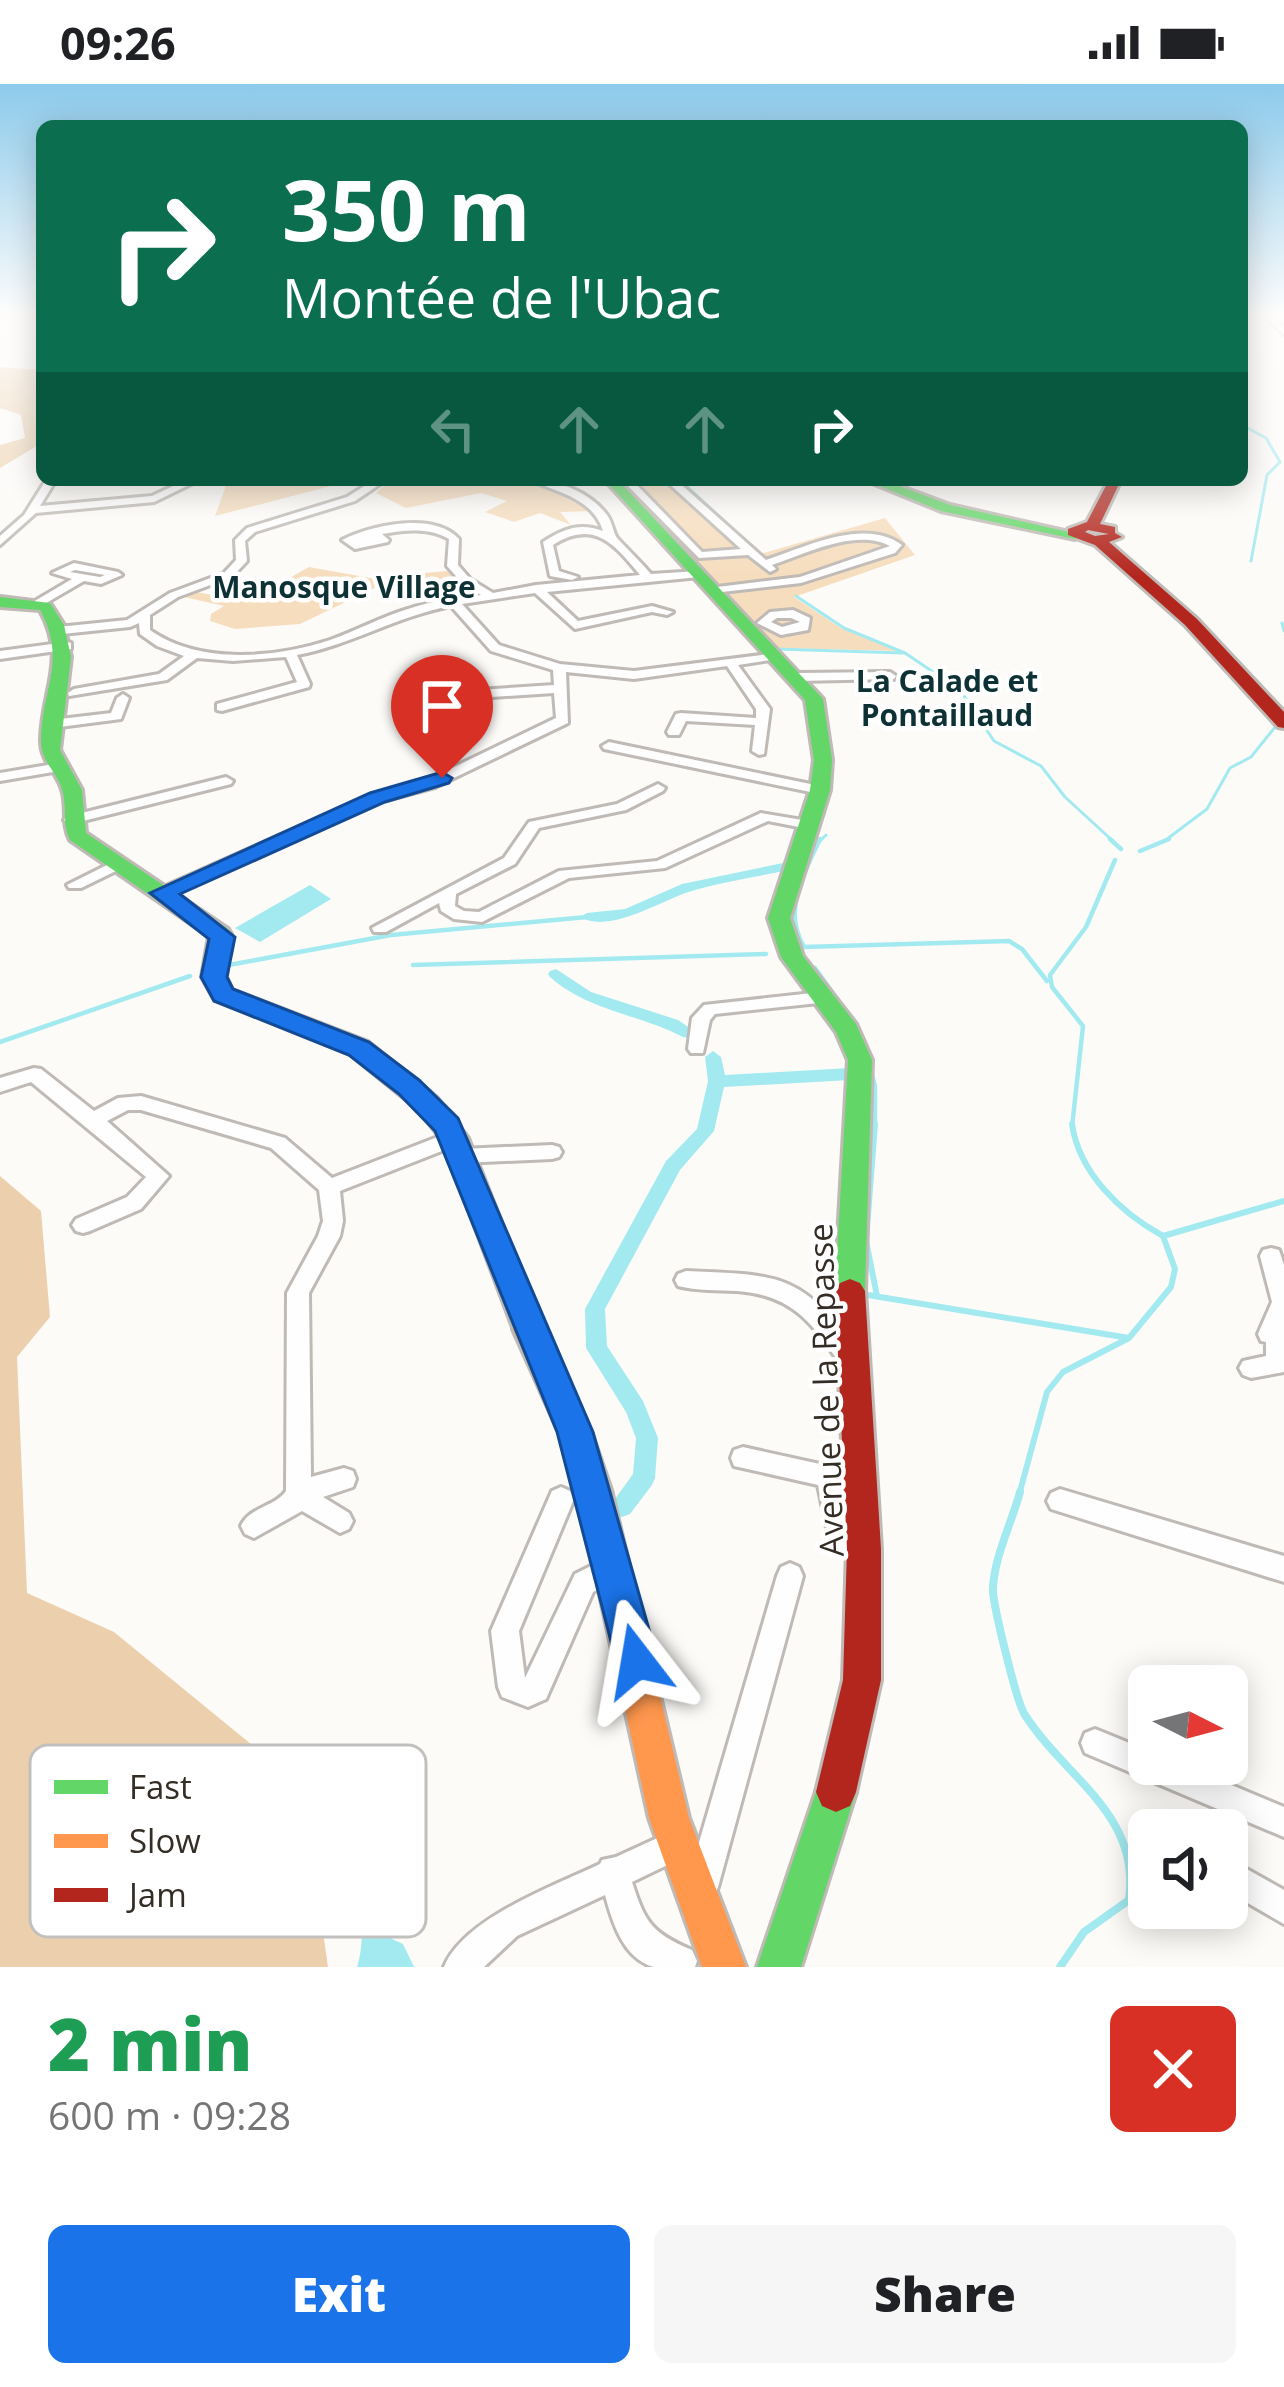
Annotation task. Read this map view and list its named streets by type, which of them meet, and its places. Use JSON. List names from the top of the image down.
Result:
{
  "streets": {
    "street": ["Avenue de la Repasse"]
  },
  "districts": ["Manosque Village", "La Calade et Pontaillaud"],
  "legend": ["Fast", "Slow", "Jam"],
  "north": "right",
  "page": {
    "status": "09:26",
    "turn": ["350 m", "Montée de l'Ubac"],
    "heading": ["2 min", "600 m · 09:28"],
    "buttons": ["Exit", "Share"]
  }
}
